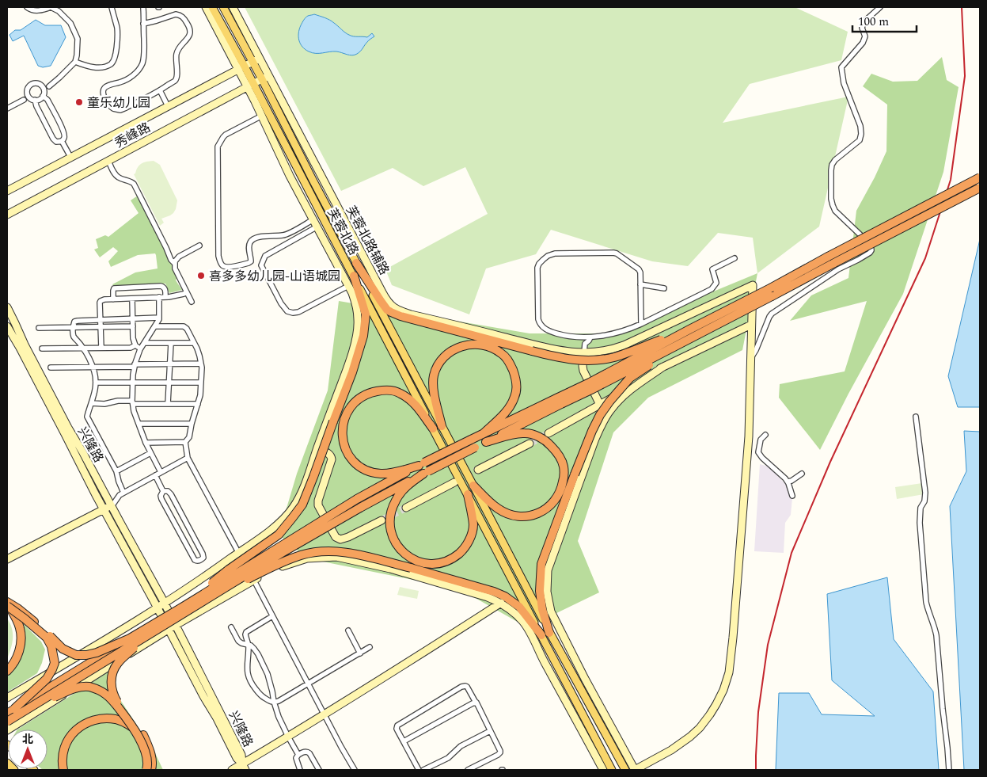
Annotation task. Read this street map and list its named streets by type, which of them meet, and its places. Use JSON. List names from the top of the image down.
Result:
{
  "streets": {
    "main road": ["芙蓉北路"],
    "street": ["秀峰路", "芙蓉北路辅路", "兴隆路"]
  },
  "crossings": [
    ["秀峰路", "芙蓉北路"],
    ["秀峰路", "芙蓉北路辅路"]
  ],
  "places": ["童乐幼儿园", "喜多多幼儿园-山语城园"],
  "scale_bar": "100 m",
  "north": "top"
}
